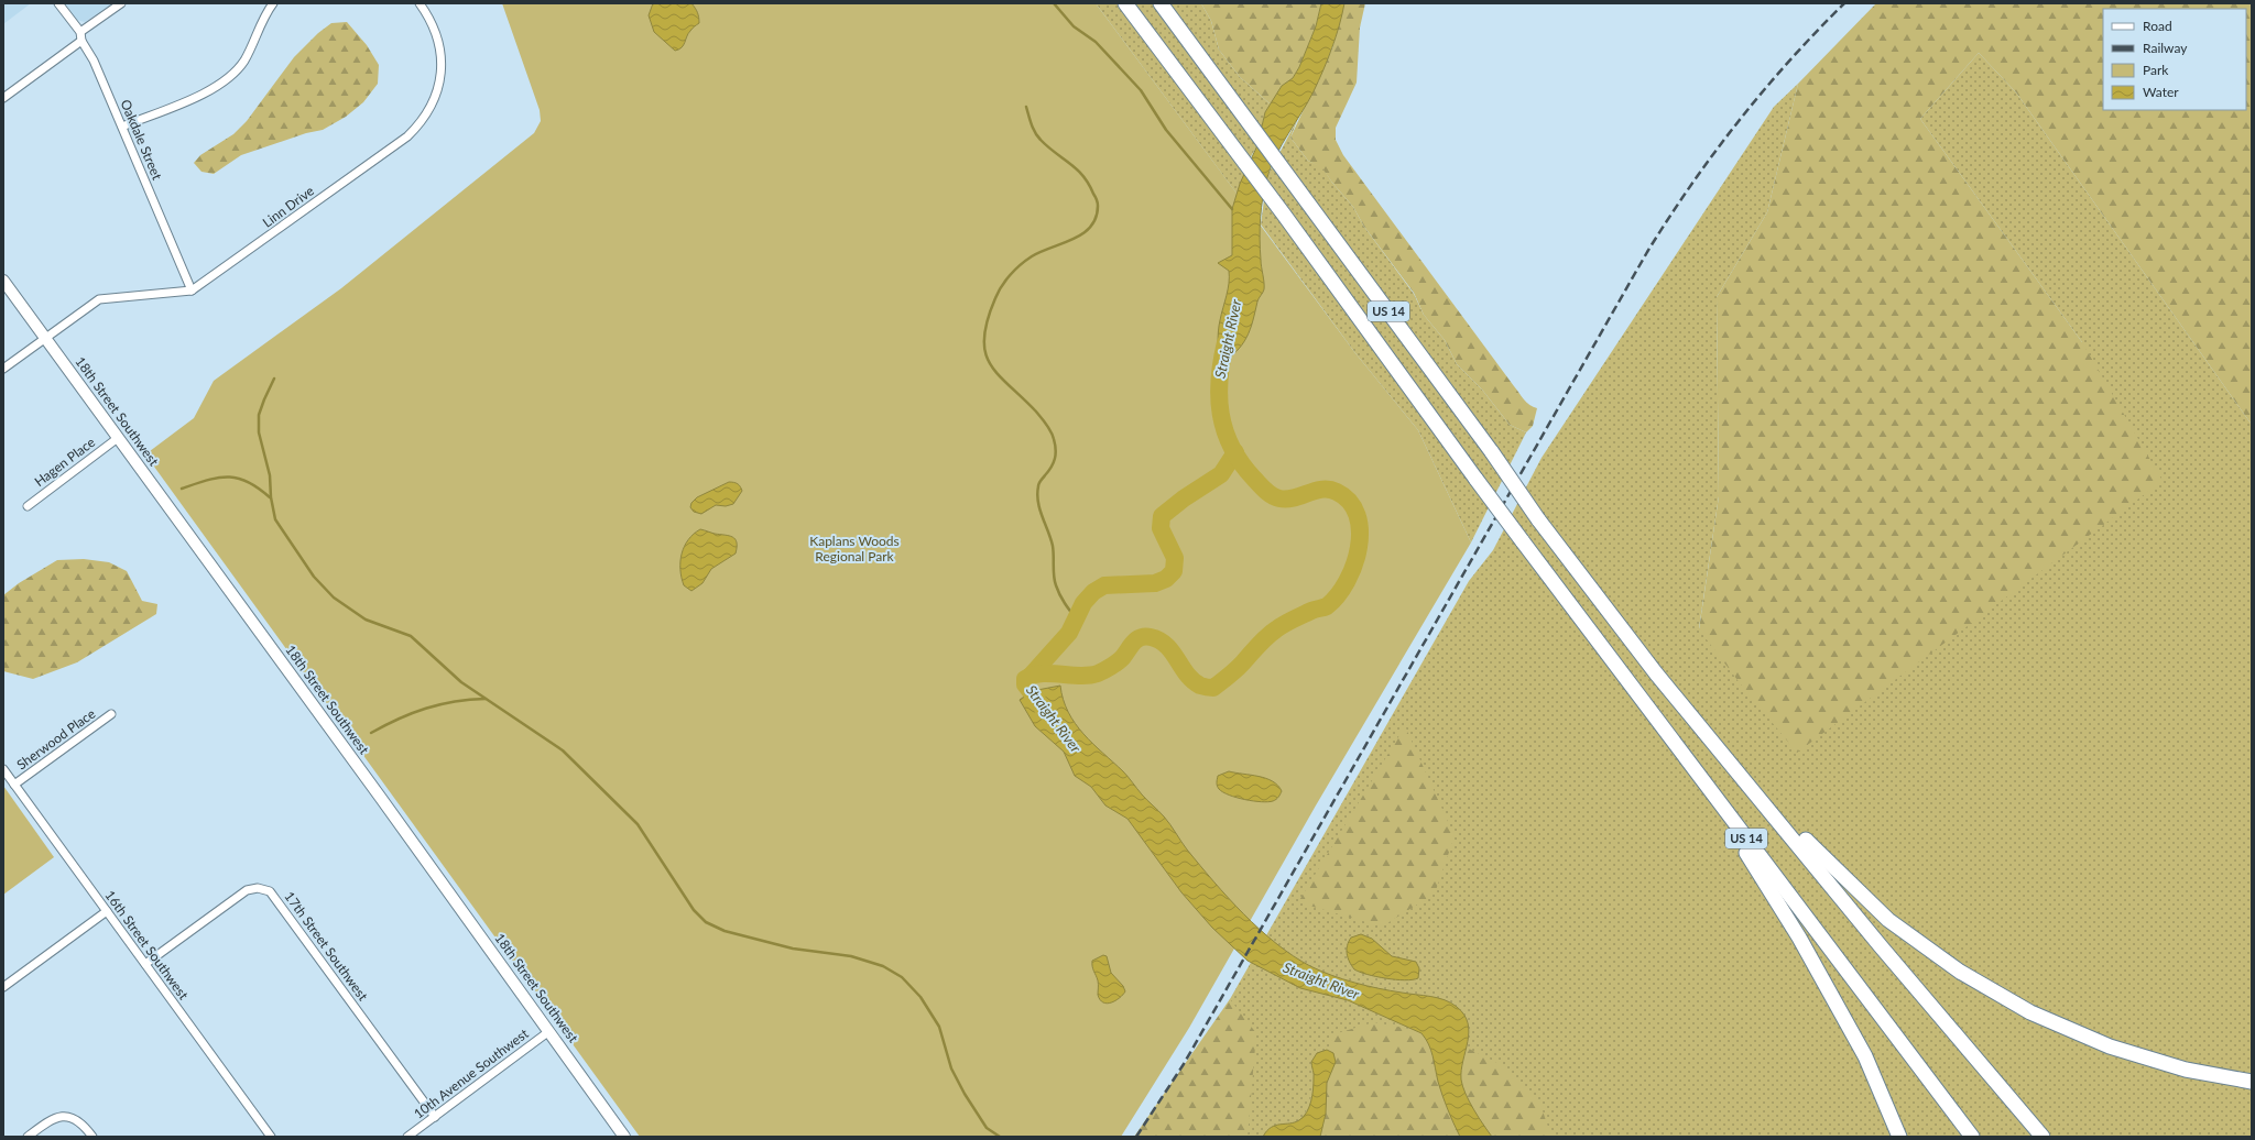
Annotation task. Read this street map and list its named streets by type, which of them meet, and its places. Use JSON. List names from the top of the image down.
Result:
{
  "streets": {
    "highway": ["US 14"],
    "street": [
      "Oakdale Street",
      "Linn Drive",
      "18th Street Southwest",
      "Hagen Place",
      "Sherwood Place",
      "16th Street Southwest",
      "17th Street Southwest",
      "10th Avenue Southwest"
    ]
  },
  "crossings": [
    ["Oakdale Street", "Linn Drive"],
    ["18th Street Southwest", "Hagen Place"],
    ["18th Street Southwest", "10th Avenue Southwest"],
    ["Sherwood Place", "16th Street Southwest"],
    ["16th Street Southwest", "17th Street Southwest"],
    ["17th Street Southwest", "10th Avenue Southwest"]
  ],
  "water": ["Straight River"],
  "parks": ["Kaplans Woods Regional Park"],
  "legend": [
    "Road",
    "Railway",
    "Park",
    "Water"
  ]
}
